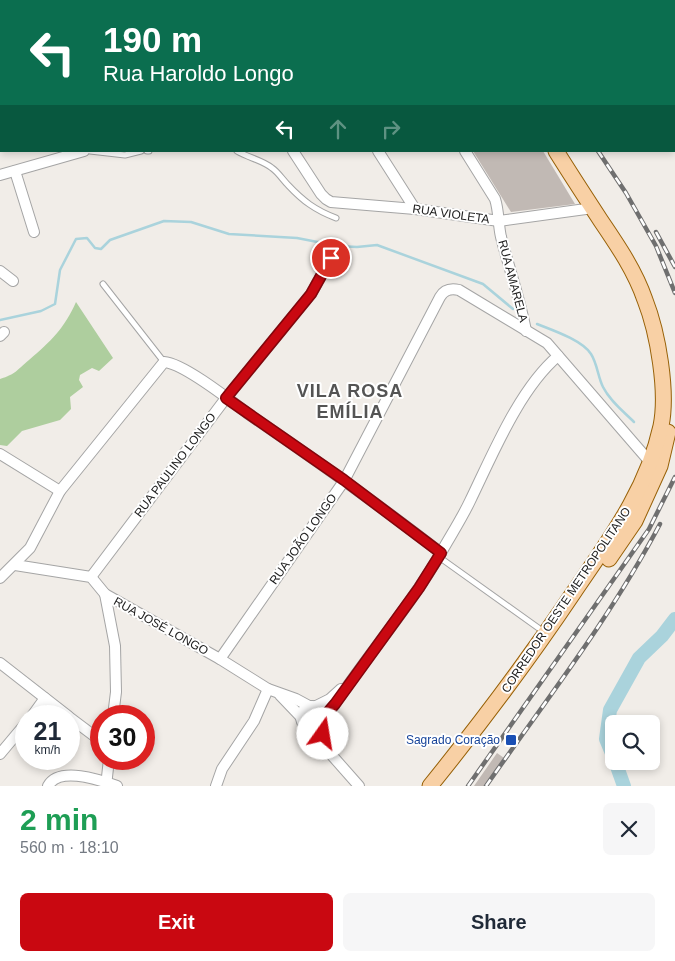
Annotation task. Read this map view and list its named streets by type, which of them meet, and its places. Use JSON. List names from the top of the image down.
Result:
{
  "streets": {
    "main road": ["CORREDOR OESTE METROPOLITANO"],
    "street": [
      "RUA VIOLETA",
      "RUA AMARELA",
      "RUA PAULINO LONGO",
      "RUA JOÃO LONGO",
      "RUA JOSÉ LONGO"
    ]
  },
  "crossings": [
    ["RUA VIOLETA", "RUA AMARELA"],
    ["RUA VIOLETA", "CORREDOR OESTE METROPOLITANO"],
    ["RUA AMARELA", "RUA JOÃO LONGO"],
    ["RUA PAULINO LONGO", "RUA JOSÉ LONGO"],
    ["RUA JOÃO LONGO", "RUA JOSÉ LONGO"]
  ],
  "districts": ["VILA ROSA EMÍLIA"],
  "places": {
    "transit": ["Sagrado Coração"]
  },
  "page": {
    "turn": ["190 m", "Rua Haroldo Longo"],
    "speed": "21 km/h",
    "limit": "30",
    "heading": ["2 min", "560 m · 18:10"],
    "buttons": ["Exit", "Share"]
  }
}
